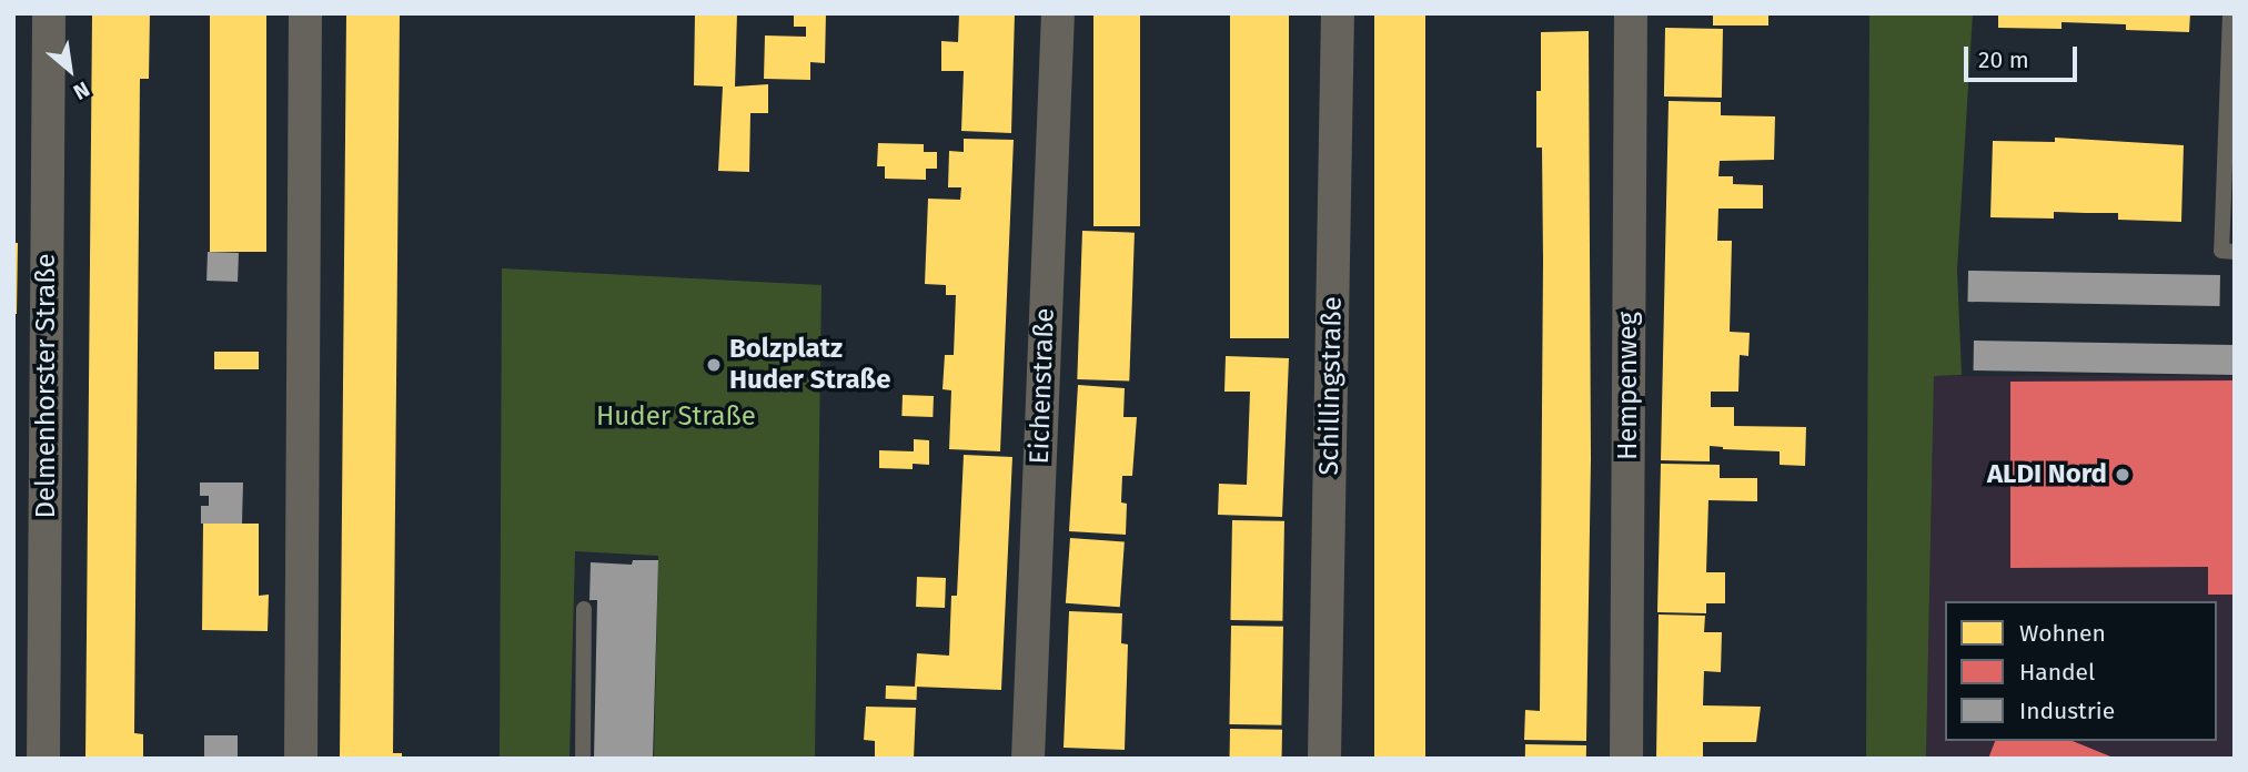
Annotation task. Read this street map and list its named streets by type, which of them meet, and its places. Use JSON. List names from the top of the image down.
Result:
{
  "streets": {
    "street": [
      "Delmenhorster Straße",
      "Eichenstraße",
      "Schillingstraße",
      "Hempenweg"
    ]
  },
  "parks": ["Huder Straße"],
  "places": ["Bolzplatz Huder Straße", "ALDI Nord"],
  "legend": ["Wohnen", "Handel", "Industrie"],
  "scale_bar": "20 m",
  "north": "bottom right"
}
